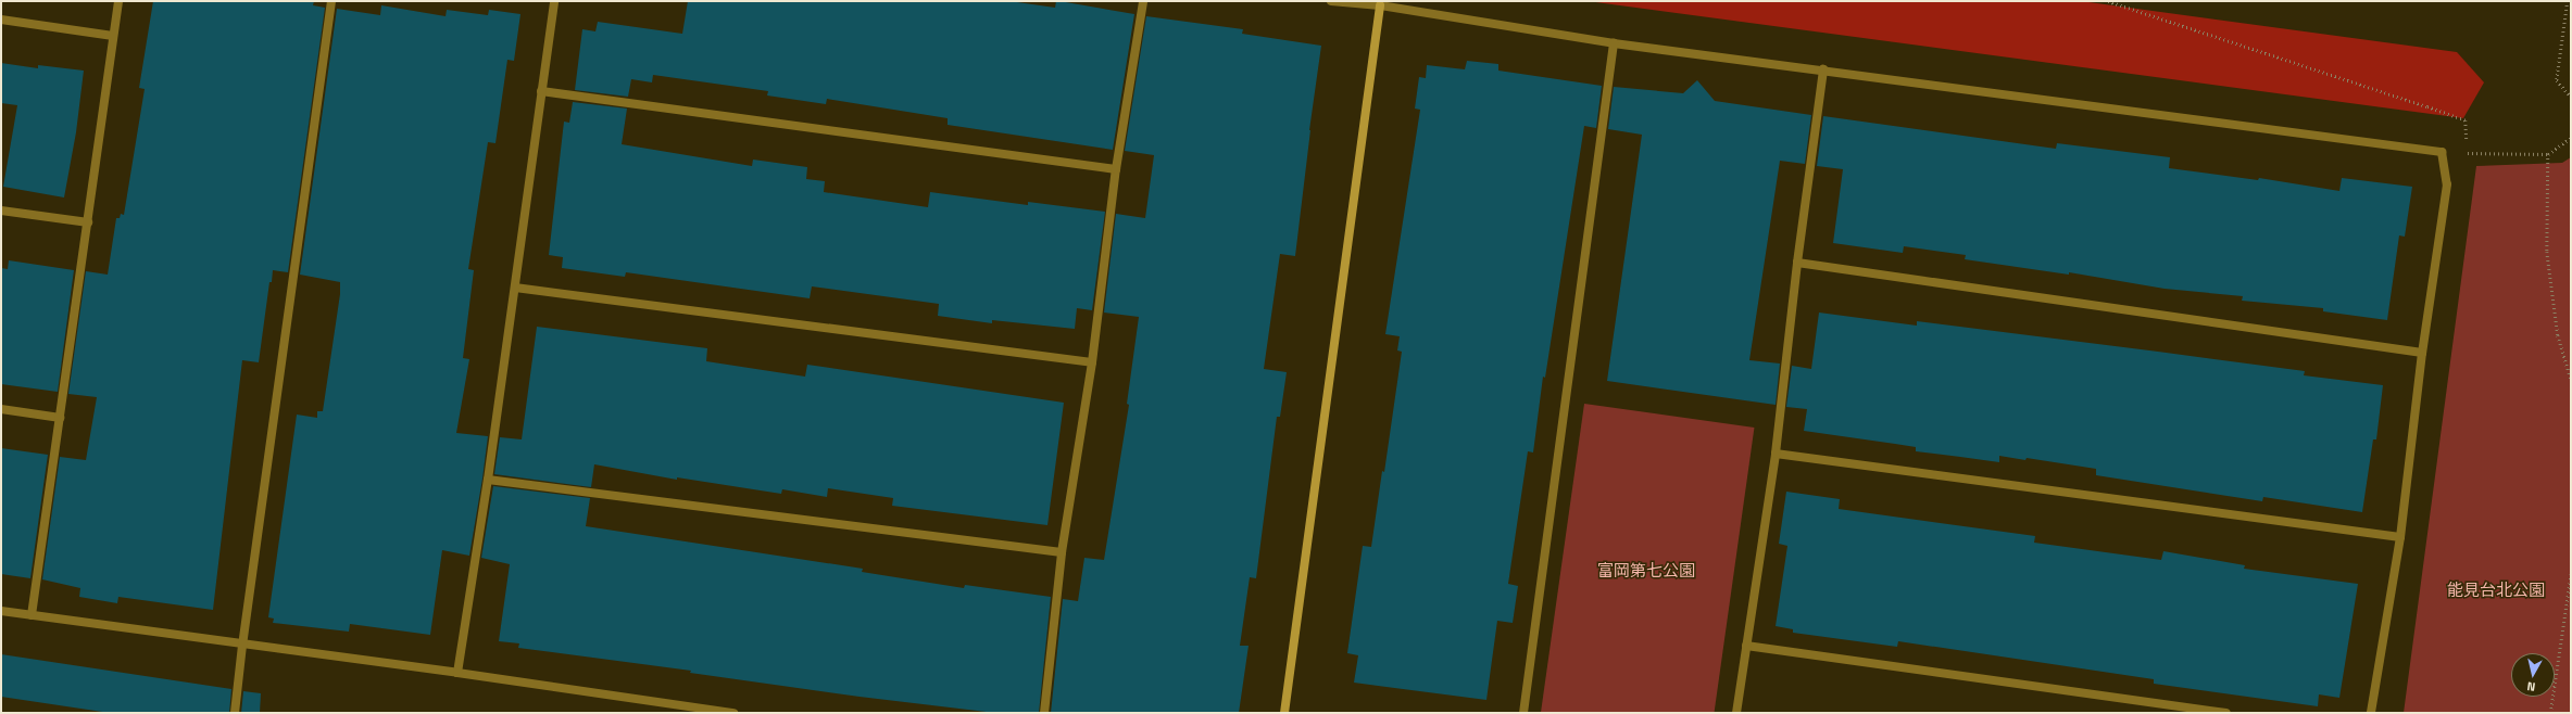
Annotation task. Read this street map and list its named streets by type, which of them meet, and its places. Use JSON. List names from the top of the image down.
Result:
{
  "parks": ["富岡第七公園", "能見台北公園"],
  "north": "bottom"
}
